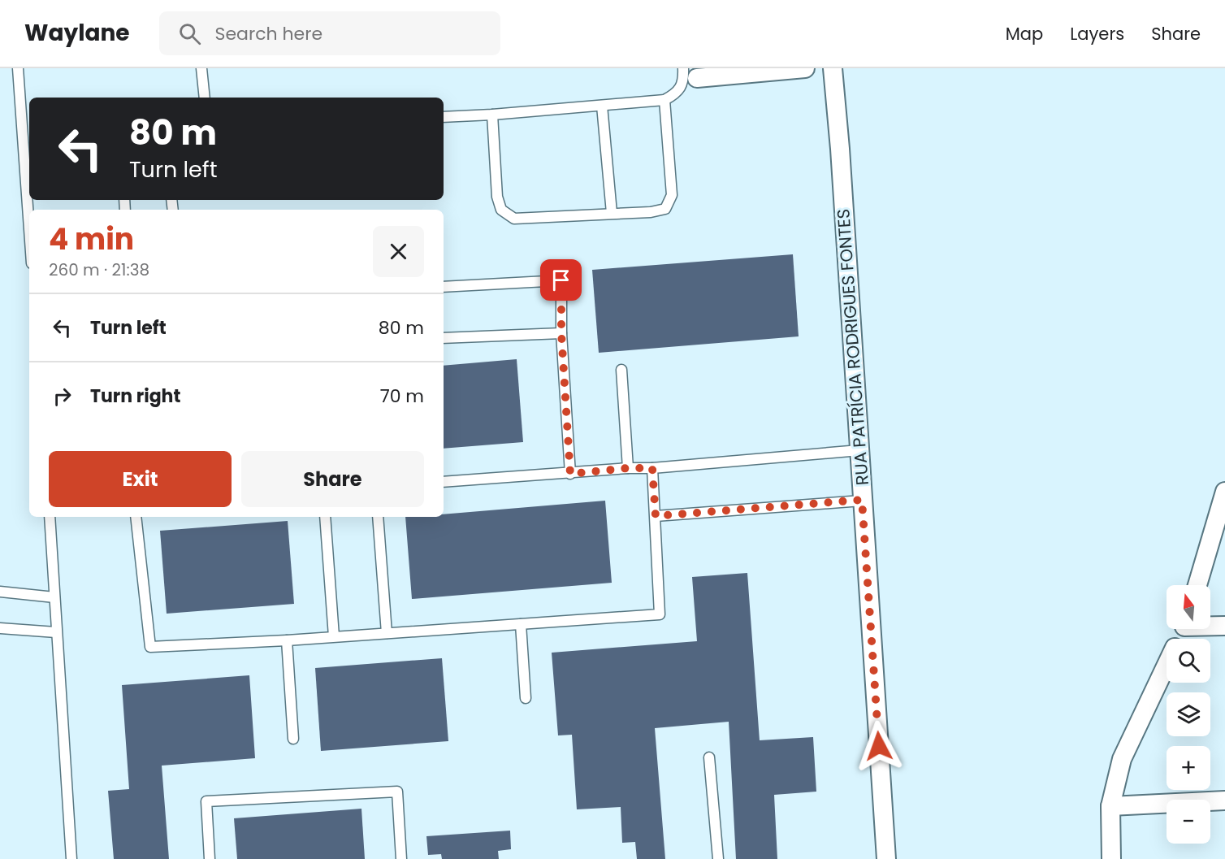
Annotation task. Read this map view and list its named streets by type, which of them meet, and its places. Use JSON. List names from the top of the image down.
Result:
{
  "streets": {
    "street": ["RUA PATRÍCIA RODRIGUES FONTES"]
  },
  "north": "top",
  "page": {
    "header": "Waylane",
    "search": "Search here",
    "nav": ["Map", "Layers", "Share"],
    "turn": ["80 m", "Turn left"],
    "heading": ["4 min", "260 m · 21:38"],
    "list": [
      {
        "name": "Turn left",
        "value": "80 m"
      },
      {
        "name": "Turn right",
        "value": "70 m"
      }
    ],
    "buttons": ["Exit", "Share"],
    "map_buttons": ["+", "−"]
  }
}
